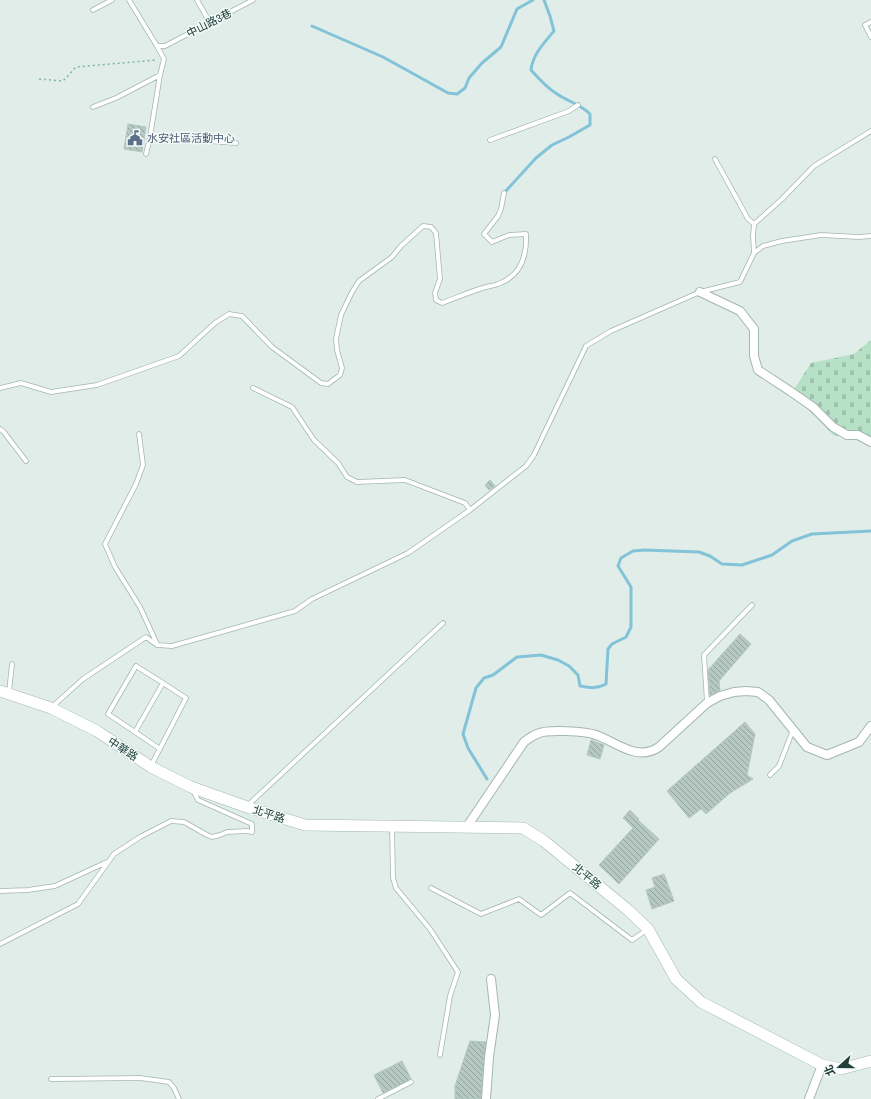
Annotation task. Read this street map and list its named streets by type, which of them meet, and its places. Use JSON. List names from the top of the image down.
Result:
{
  "streets": {
    "street": ["中華路", "北平路"],
    "lane": ["中山路3巷"]
  },
  "crossings": [
    ["中華路", "北平路"]
  ],
  "places": {
    "public building": ["水安社區活動中心"]
  },
  "north": "left"
}
